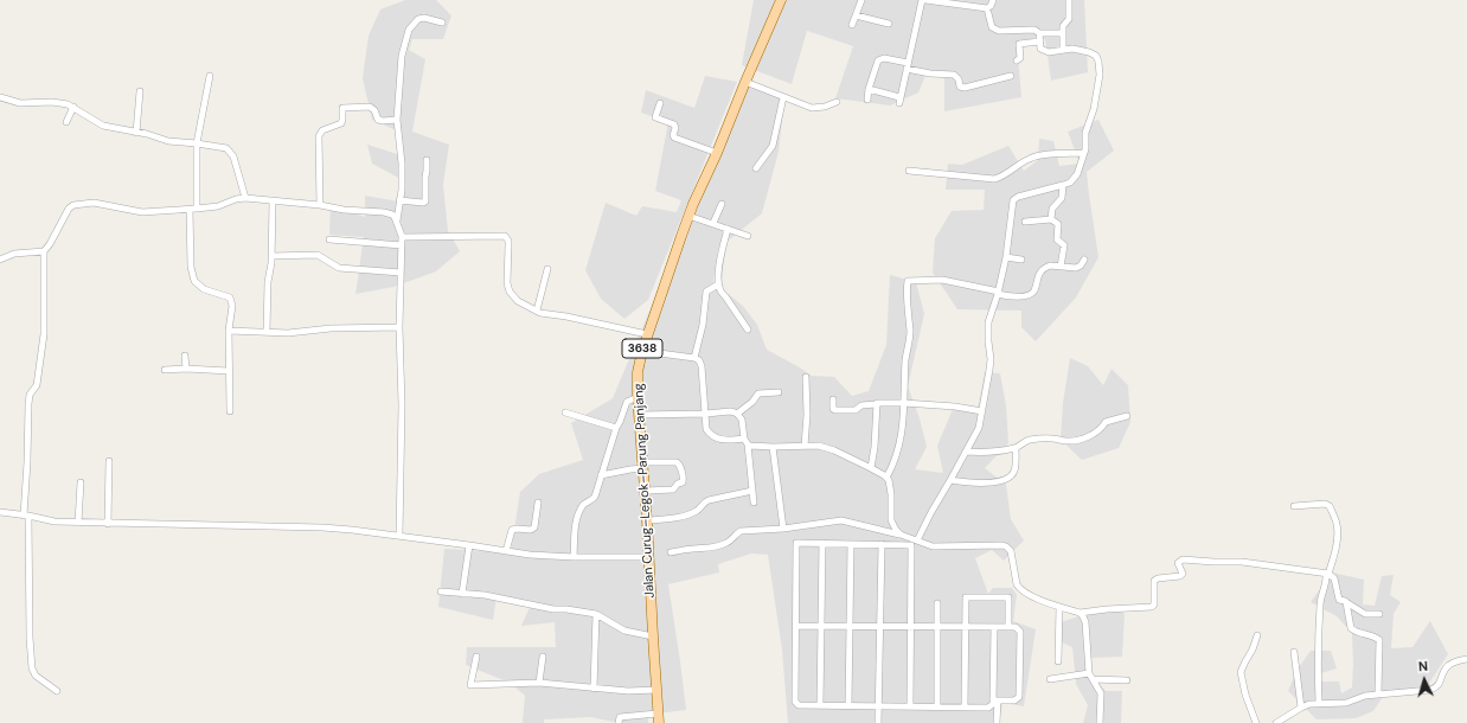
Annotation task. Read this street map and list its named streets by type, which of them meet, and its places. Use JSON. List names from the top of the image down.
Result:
{
  "streets": {
    "main road": ["3638", "Jalan Curug–Legok–Parung Panjang"]
  },
  "north": "top"
}
